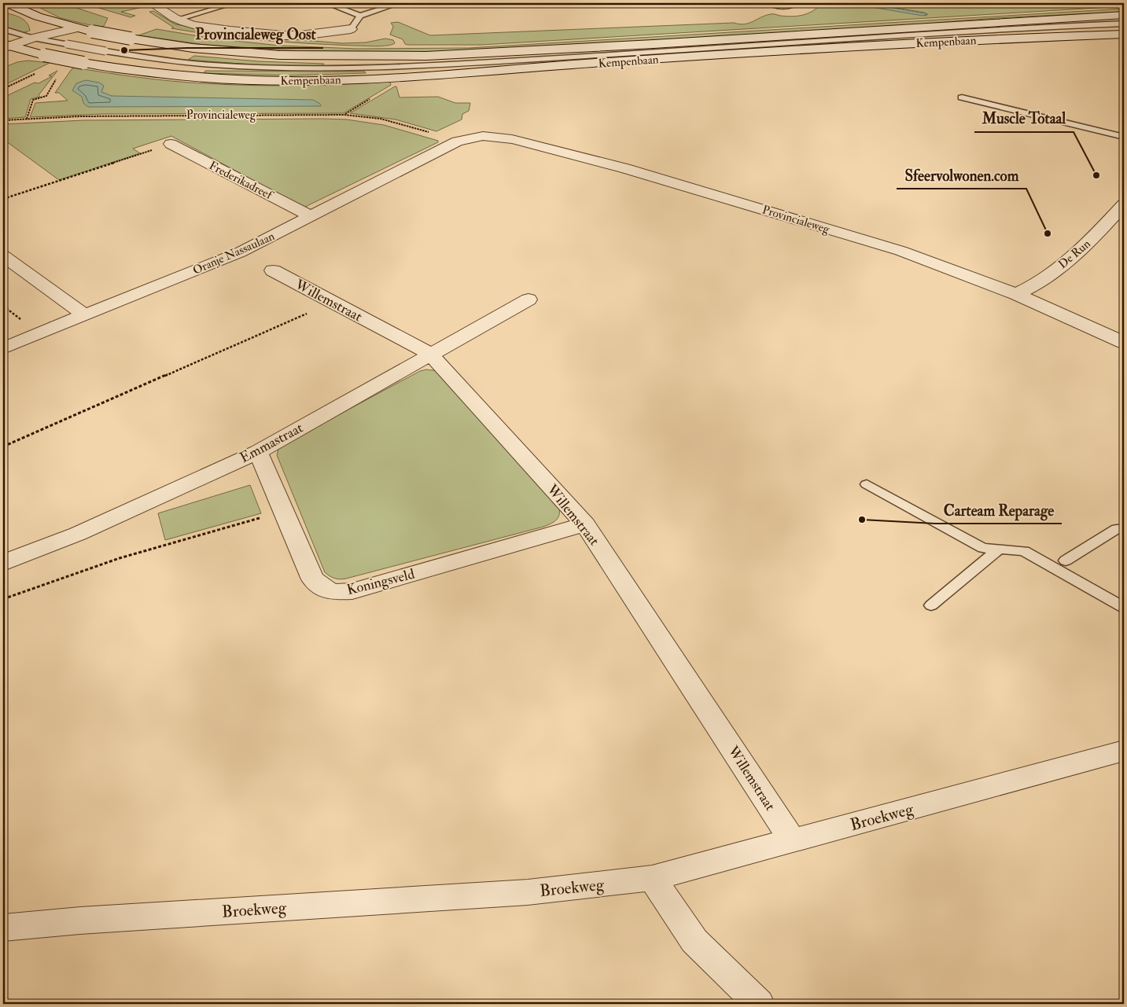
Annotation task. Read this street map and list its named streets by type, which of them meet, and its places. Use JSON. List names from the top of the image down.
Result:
{
  "streets": {
    "street": [
      "Kempenbaan",
      "Provincialeweg",
      "Frederikadreef",
      "Oranje Nassaulaan",
      "De Run",
      "Willemstraat",
      "Emmastraat",
      "Koningsveld",
      "Broekweg"
    ]
  },
  "crossings": [
    ["Provincialeweg", "Oranje Nassaulaan"],
    ["Provincialeweg", "De Run"],
    ["Frederikadreef", "Oranje Nassaulaan"],
    ["Willemstraat", "Emmastraat"],
    ["Willemstraat", "Koningsveld"],
    ["Willemstraat", "Broekweg"],
    ["Emmastraat", "Koningsveld"]
  ],
  "places": [
    "Provincialeweg Oost",
    "Muscle Totaal",
    "Sfeervolwonen.com",
    "Carteam Reparage"
  ]
}
